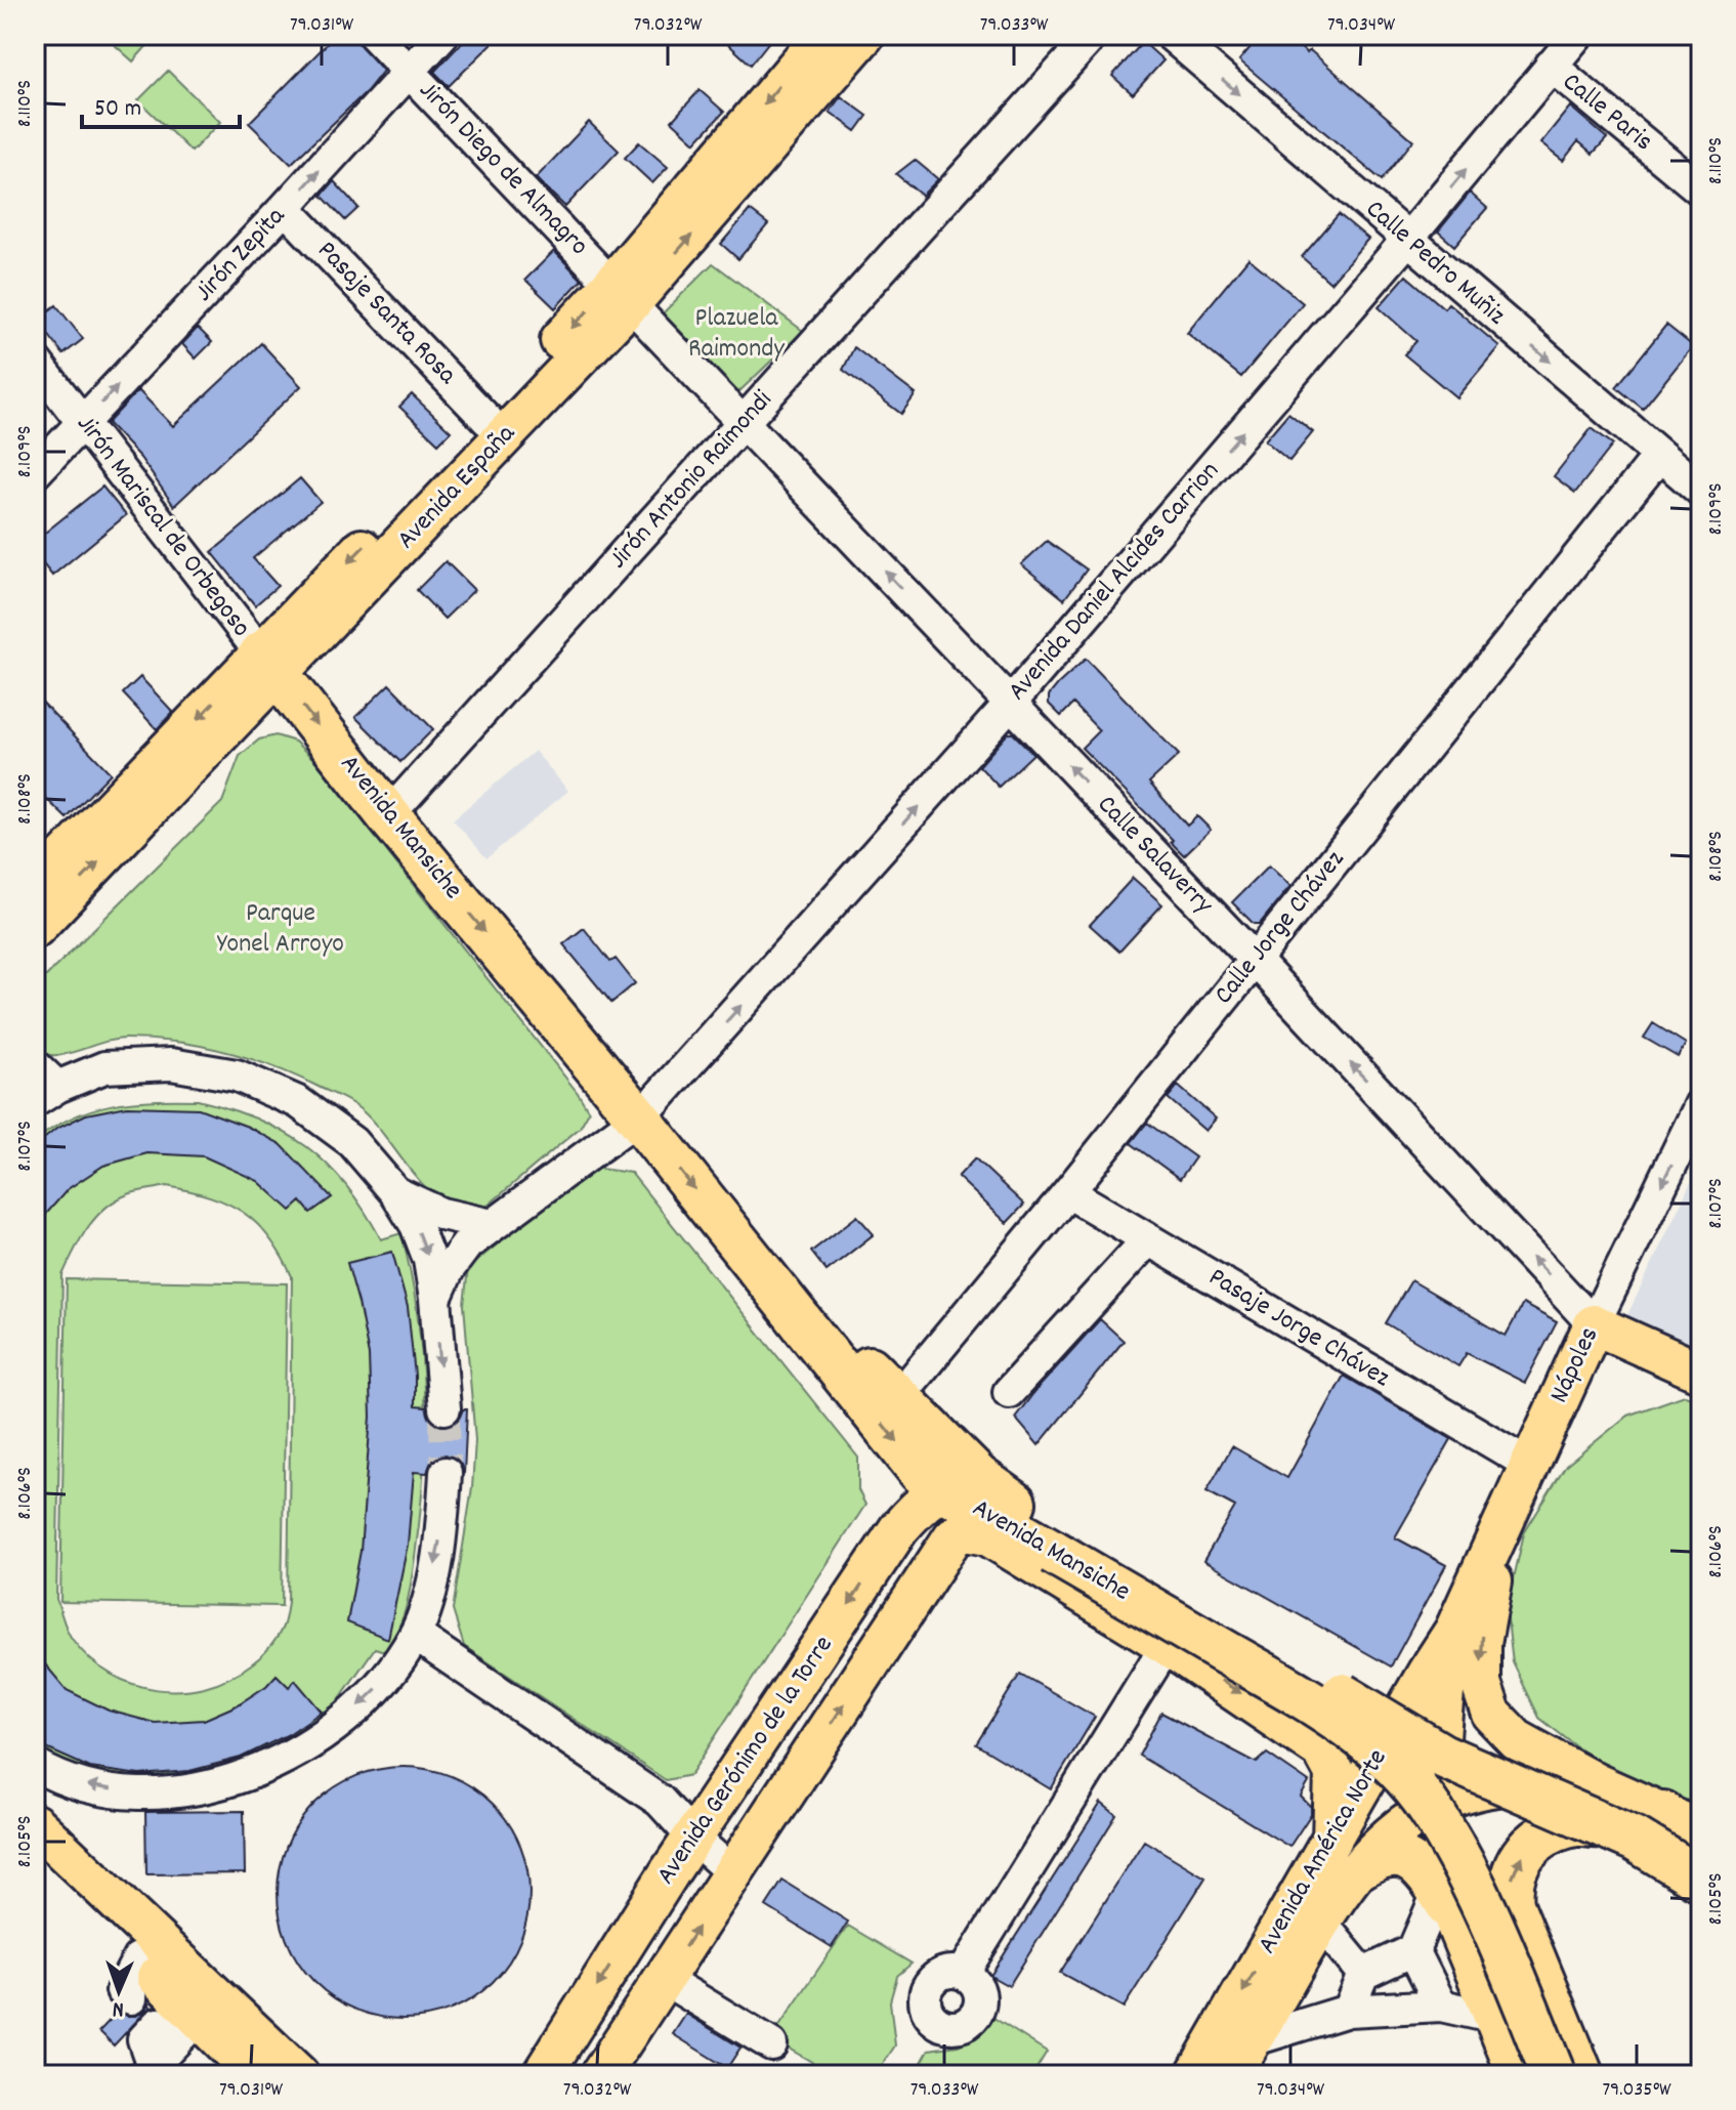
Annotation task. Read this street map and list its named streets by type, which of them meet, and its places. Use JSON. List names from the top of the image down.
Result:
{
  "streets": {
    "highway": ["Avenida Mansiche"],
    "main road": [
      "Avenida España",
      "Calle Salaverry",
      "Nápoles",
      "Avenida Gerónimo de la Torre",
      "Avenida América Norte"
    ],
    "street": [
      "Calle Paris",
      "Jirón Diego de Almagro",
      "Jirón Zepita",
      "Calle Pedro Muñiz",
      "Pasaje Santa Rosa",
      "Jirón Antonio Raimondi",
      "Jirón Mariscal de Orbegoso",
      "Avenida Daniel Alcides Carrion",
      "Calle Jorge Chávez",
      "Pasaje Jorge Chávez"
    ]
  },
  "crossings": [
    ["Calle Paris", "Avenida Daniel Alcides Carrion"],
    ["Jirón Diego de Almagro", "Jirón Zepita"],
    ["Jirón Diego de Almagro", "Avenida España"],
    ["Jirón Diego de Almagro", "Calle Salaverry"],
    ["Jirón Zepita", "Pasaje Santa Rosa"],
    ["Jirón Zepita", "Jirón Mariscal de Orbegoso"],
    ["Calle Pedro Muñiz", "Avenida Daniel Alcides Carrion"],
    ["Calle Pedro Muñiz", "Calle Jorge Chávez"],
    ["Pasaje Santa Rosa", "Avenida España"],
    ["Jirón Antonio Raimondi", "Avenida Mansiche"],
    ["Jirón Antonio Raimondi", "Calle Salaverry"],
    ["Avenida España", "Jirón Mariscal de Orbegoso"],
    ["Avenida España", "Avenida Mansiche"],
    ["Avenida España", "Calle Salaverry"],
    ["Jirón Mariscal de Orbegoso", "Avenida Mansiche"],
    ["Avenida Daniel Alcides Carrion", "Avenida Mansiche"],
    ["Avenida Daniel Alcides Carrion", "Calle Salaverry"],
    ["Avenida Mansiche", "Calle Jorge Chávez"],
    ["Avenida Mansiche", "Avenida Gerónimo de la Torre"],
    ["Avenida Mansiche", "Avenida América Norte"],
    ["Calle Salaverry", "Calle Jorge Chávez"],
    ["Calle Salaverry", "Nápoles"],
    ["Calle Jorge Chávez", "Pasaje Jorge Chávez"],
    ["Pasaje Jorge Chávez", "Nápoles"],
    ["Nápoles", "Avenida América Norte"]
  ],
  "one_way": [
    "Jirón Zepita",
    "Calle Pedro Muñiz",
    "Avenida Daniel Alcides Carrion",
    "Calle Salaverry",
    "Nápoles"
  ],
  "parks": ["Plazuela Raimondy", "Parque Yonel Arroyo"],
  "scale_bar": "50 m",
  "north": "bottom",
  "coordinates": [
    "79.031°W",
    "79.032°W",
    "79.033°W",
    "79.034°W",
    "8.110°S",
    "8.109°S",
    "8.108°S",
    "8.107°S",
    "8.106°S",
    "8.105°S",
    "79.035°W"
  ]
}
